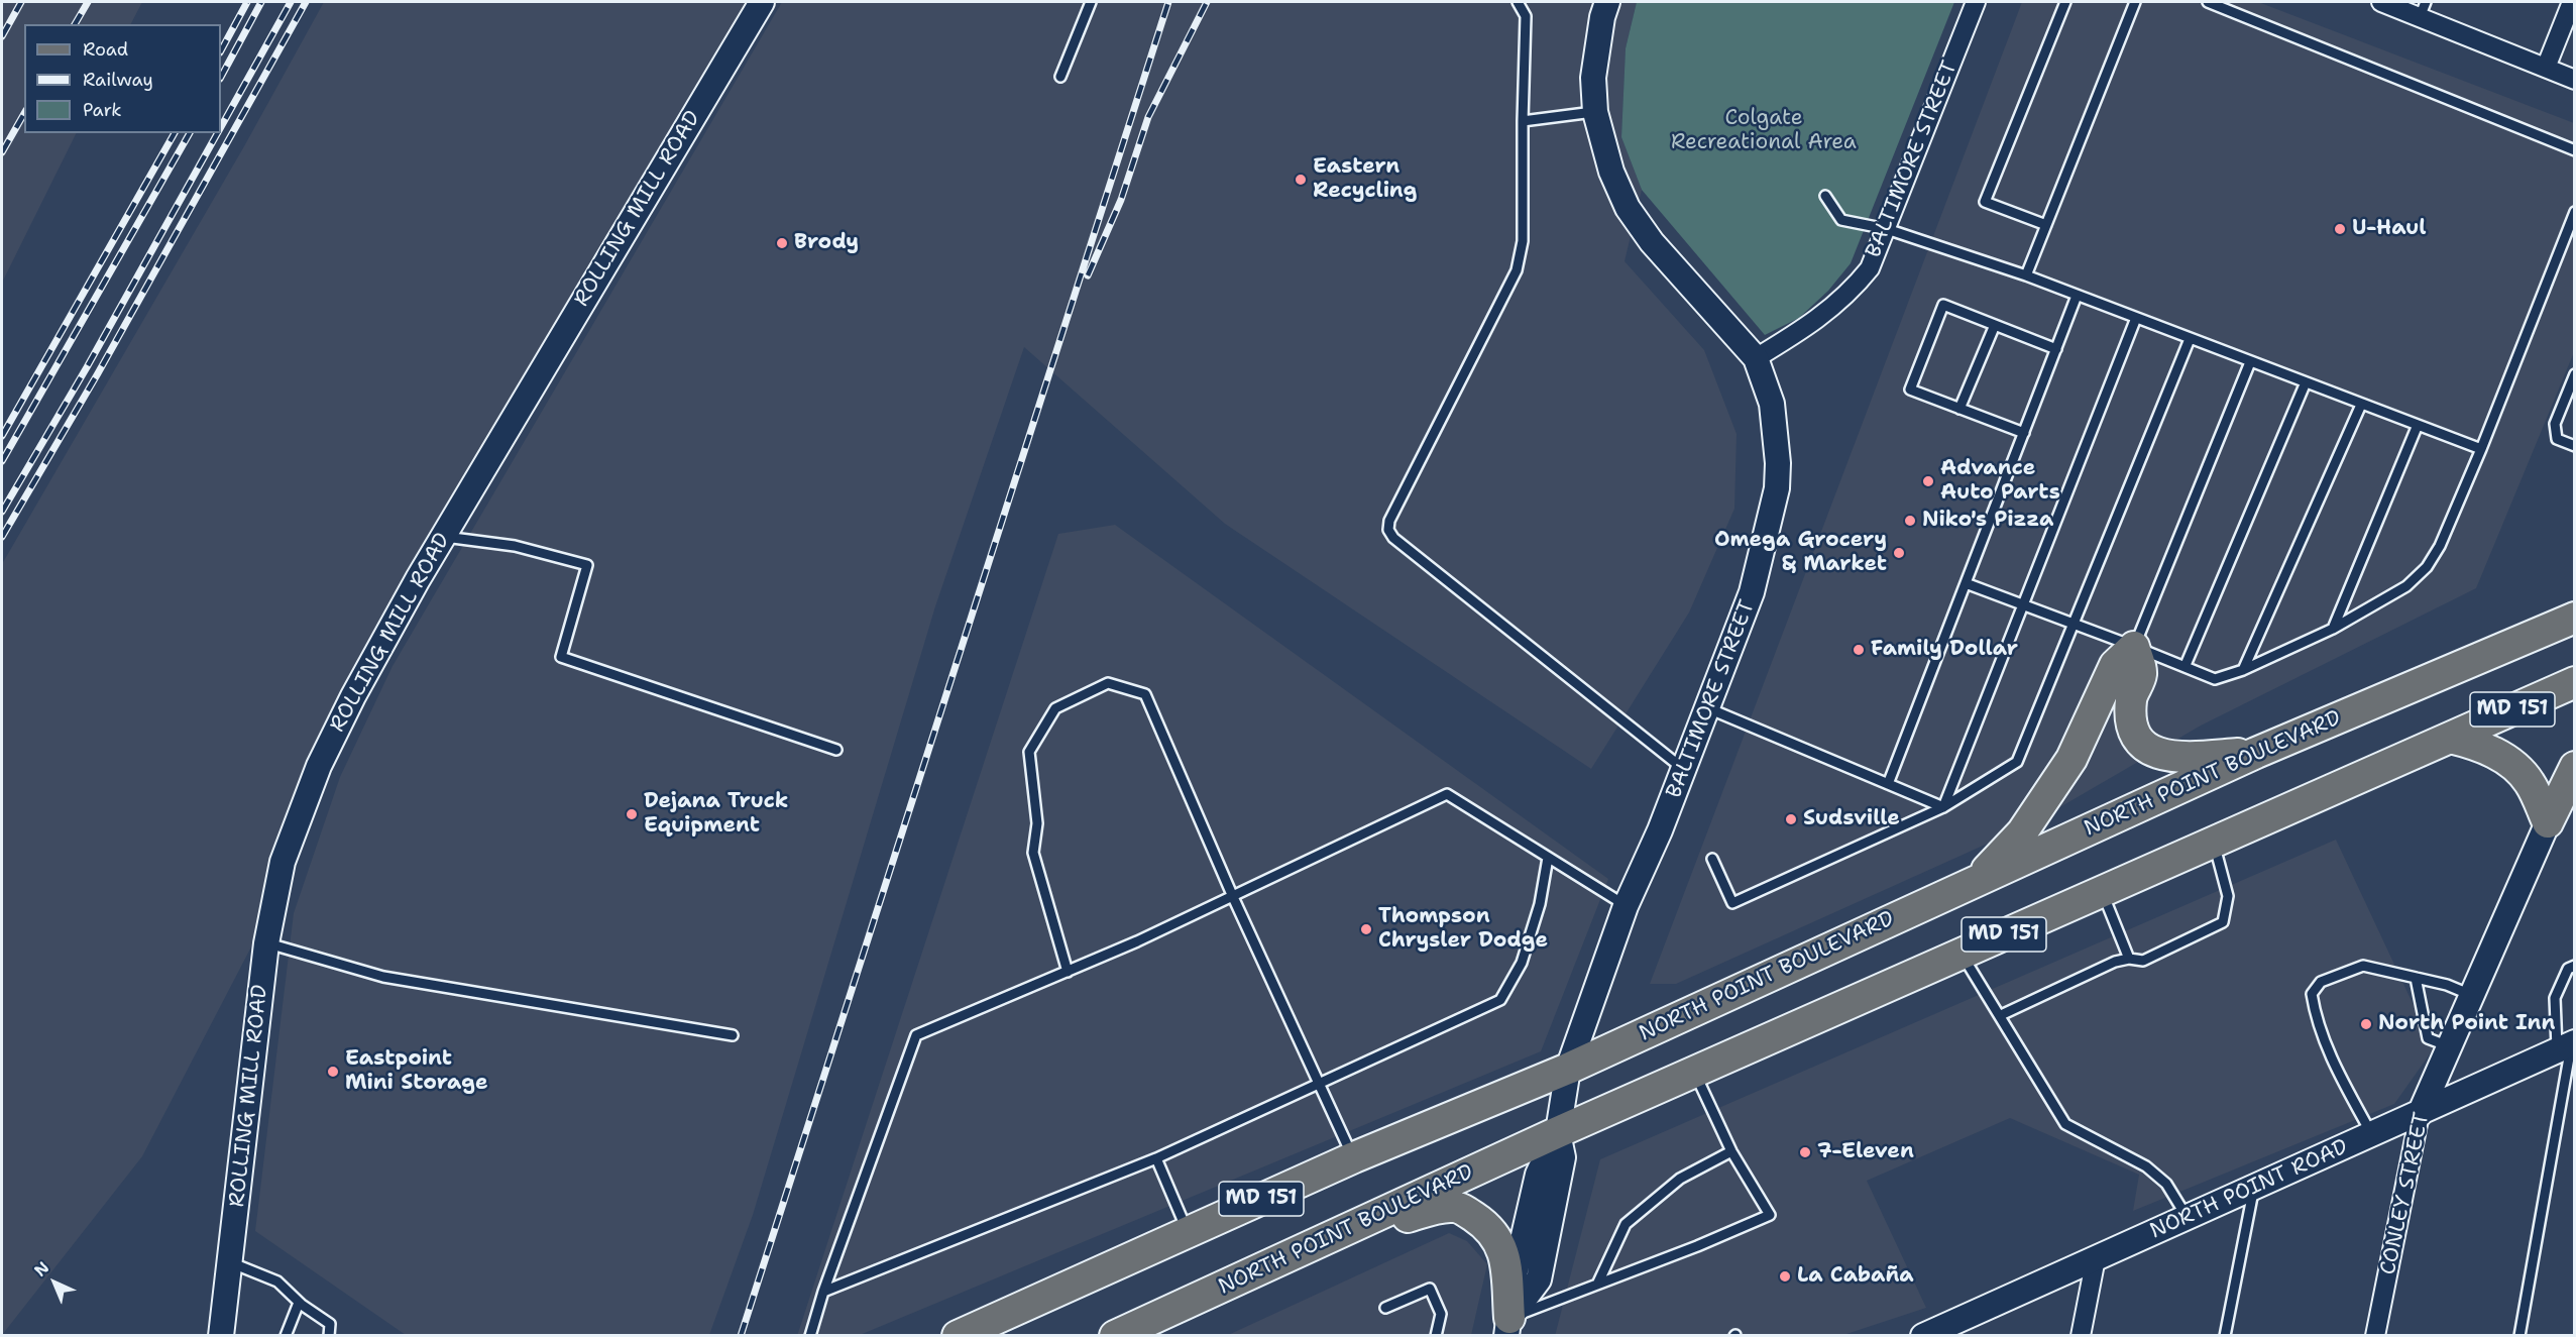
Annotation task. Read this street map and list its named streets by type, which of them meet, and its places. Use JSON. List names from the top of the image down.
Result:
{
  "streets": {
    "main road": ["MD 151", "NORTH POINT BOULEVARD"],
    "street": [
      "BALTIMORE STREET",
      "ROLLING MILL ROAD",
      "NORTH POINT ROAD",
      "CONLEY STREET"
    ]
  },
  "crossings": [
    ["BALTIMORE STREET", "NORTH POINT BOULEVARD"],
    ["NORTH POINT ROAD", "CONLEY STREET"]
  ],
  "parks": ["Colgate Recreational Area"],
  "places": [
    "Eastern Recycling",
    "U-Haul",
    "Brody",
    "Advance Auto Parts",
    "Niko's Pizza",
    "Omega Grocery & Market",
    "Family Dollar",
    "Dejana Truck Equipment",
    "Sudsville",
    "Thompson Chrysler Dodge",
    "North Point Inn",
    "Eastpoint Mini Storage",
    "7-Eleven",
    "La Cabaña"
  ],
  "legend": ["Road", "Railway", "Park"],
  "north": "top left"
}
